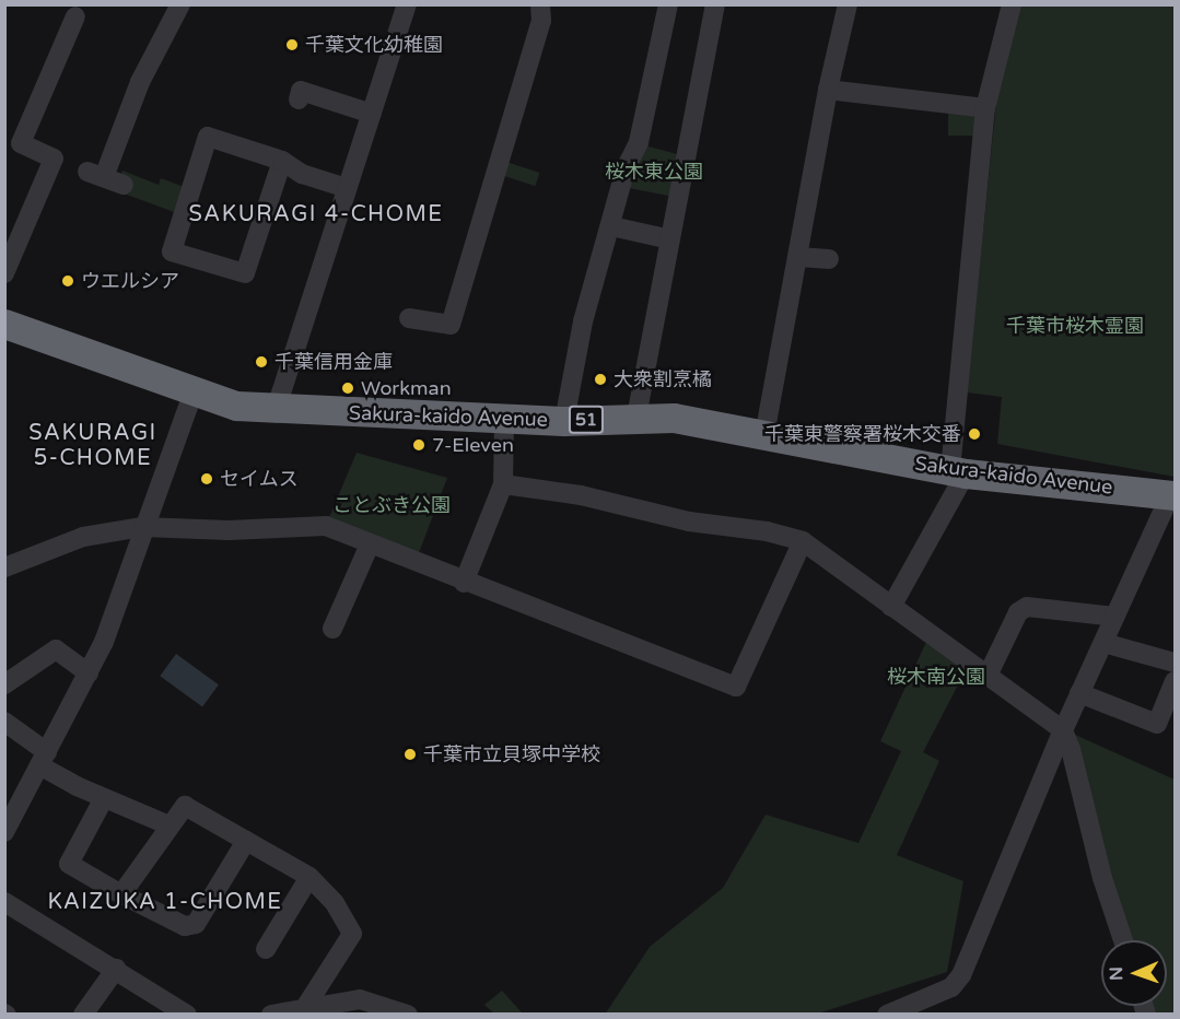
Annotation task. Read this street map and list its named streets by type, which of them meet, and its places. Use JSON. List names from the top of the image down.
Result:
{
  "streets": {
    "highway": ["Sakura-kaido Avenue", "51"]
  },
  "districts": ["SAKURAGI 4-CHOME", "SAKURAGI 5-CHOME", "KAIZUKA 1-CHOME"],
  "parks": [
    "桜木東公園",
    "千葉市桜木霊園",
    "ことぶき公園",
    "桜木南公園"
  ],
  "places": [
    "千葉文化幼稚園",
    "ウエルシア",
    "千葉信用金庫",
    "大衆割烹橘",
    "Workman",
    "千葉東警察署桜木交番",
    "7-Eleven",
    "セイムス",
    "千葉市立貝塚中学校"
  ],
  "north": "left"
}
